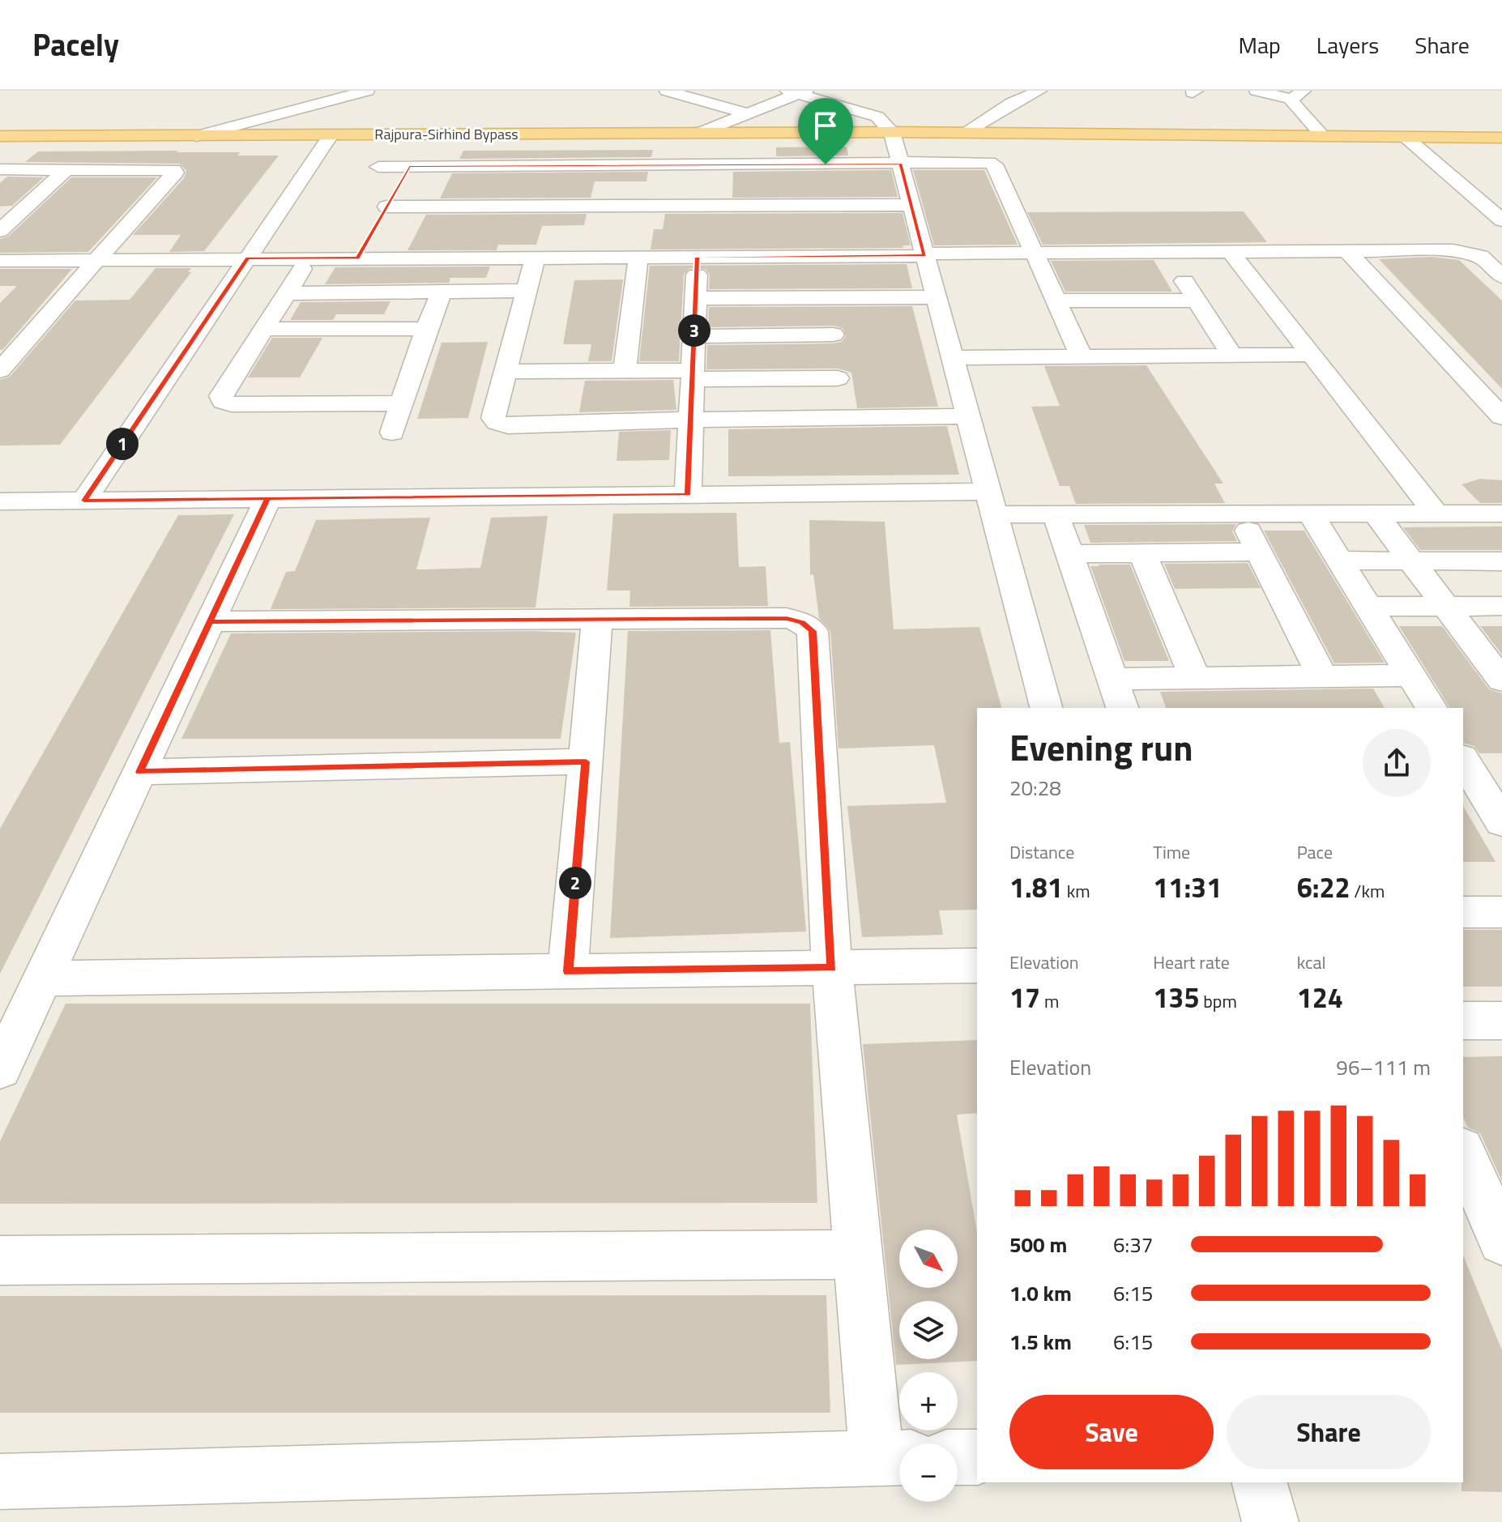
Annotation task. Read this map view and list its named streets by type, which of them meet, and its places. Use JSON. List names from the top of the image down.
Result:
{
  "streets": {
    "main road": ["Rajpura-Sirhind Bypass"]
  },
  "north": "bottom right",
  "page": {
    "header": "Pacely",
    "nav": ["Map", "Layers", "Share"],
    "pins": ["3", "1", "2"],
    "heading": ["Evening run", "20:28"],
    "stats": [
      ["Distance", "1.81 km"],
      ["Time", "11:31"],
      ["Pace", "6:22 /km"],
      ["Elevation", "17 m"],
      ["Heart rate", "135 bpm"],
      ["kcal", "124"]
    ],
    "chart": ["Elevation", "96–111 m"],
    "list": [
      {
        "name": "500 m",
        "note": "6:37"
      },
      {
        "name": "1.0 km",
        "note": "6:15"
      },
      {
        "name": "1.5 km",
        "note": "6:15"
      }
    ],
    "map_buttons": ["+", "−"],
    "buttons": ["Save", "Share"]
  }
}
